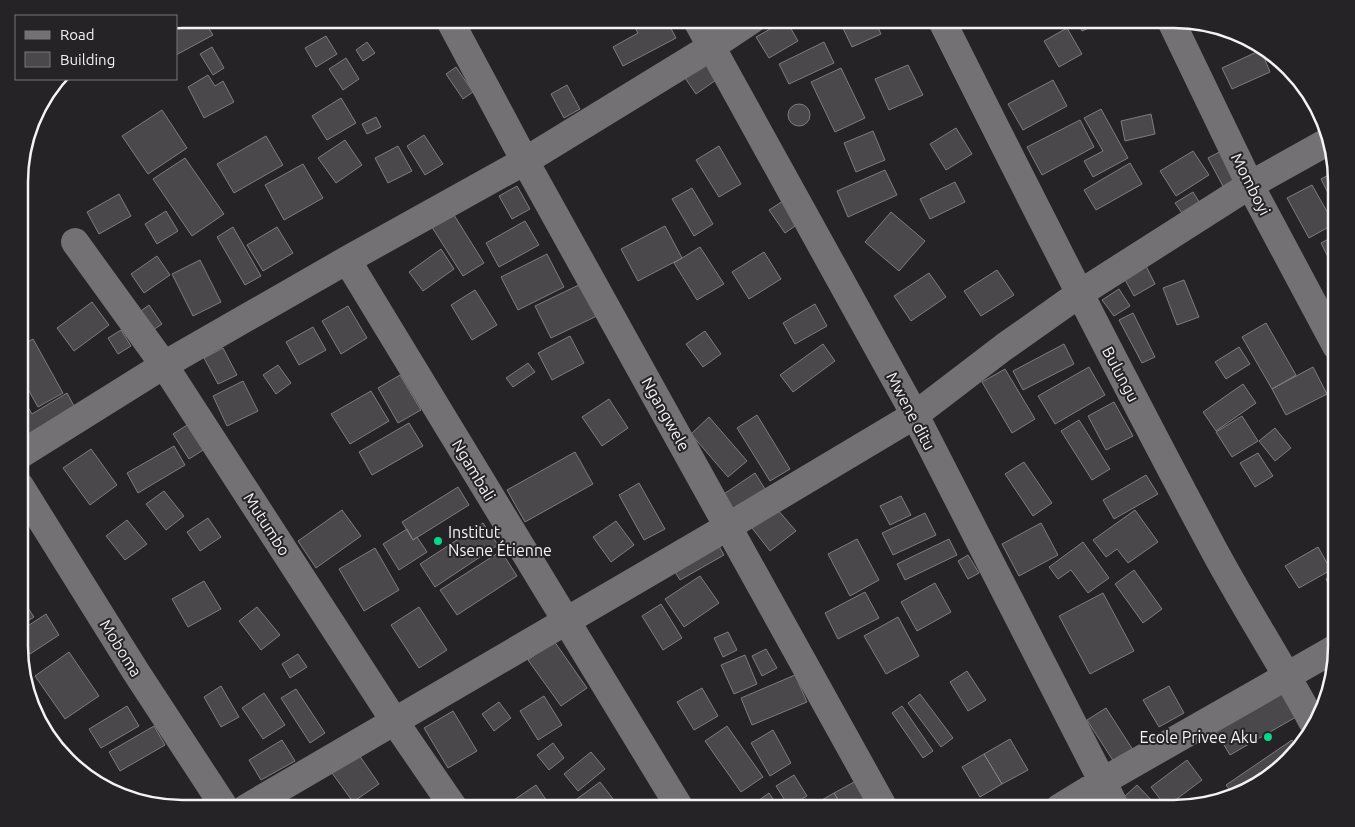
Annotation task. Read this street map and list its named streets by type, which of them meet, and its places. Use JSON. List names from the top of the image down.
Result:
{
  "streets": {
    "street": [
      "Momboyi",
      "Bulungu",
      "Mwene ditu",
      "Ngangwele",
      "Ngambali",
      "Mutumbo",
      "Moboma"
    ]
  },
  "places": ["Institut Nsene Étienne", "Ecole Privee Aku"],
  "legend": ["Road", "Building"]
}
